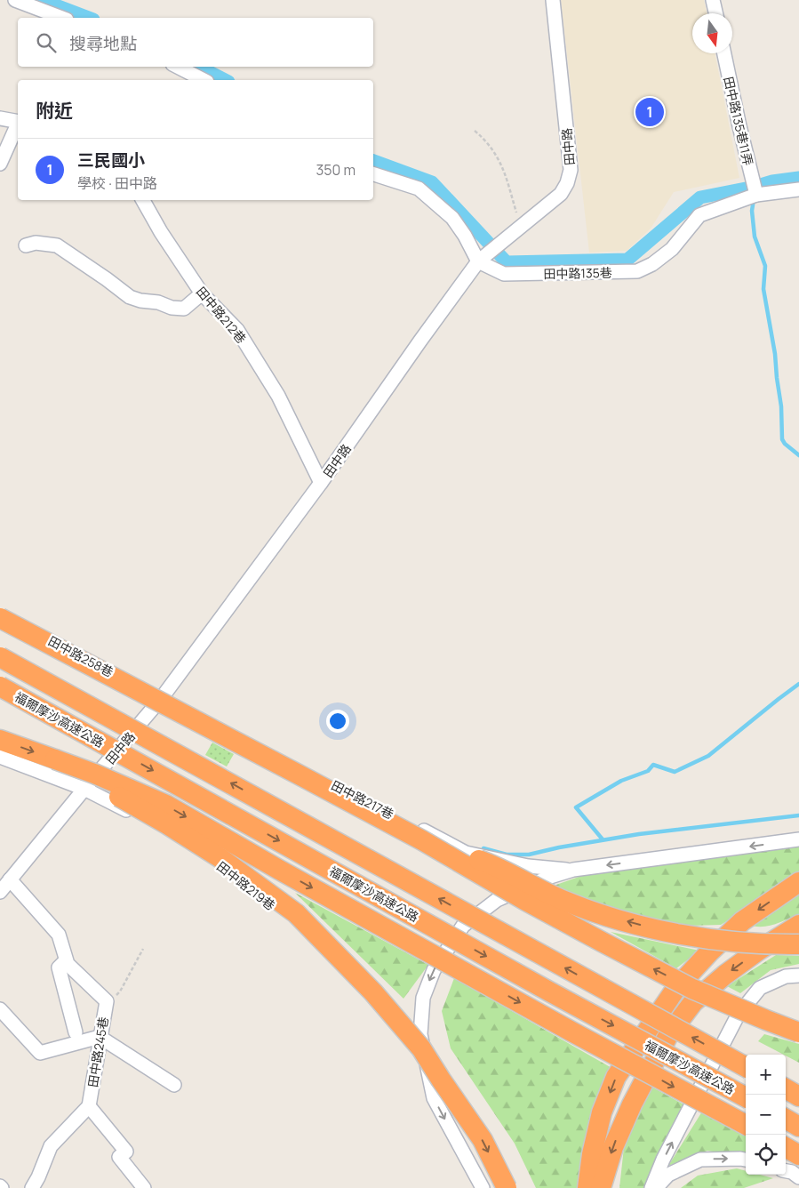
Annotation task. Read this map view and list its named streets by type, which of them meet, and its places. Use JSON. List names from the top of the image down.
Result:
{
  "streets": {
    "highway": ["福爾摩沙高速公路"],
    "street": [
      "田中路135巷11弄",
      "田中路",
      "田中路135巷",
      "田中路212巷",
      "田中路258巷",
      "田中路217巷",
      "田中路219巷",
      "田中路245巷"
    ]
  },
  "crossings": [
    ["田中路135巷11弄", "田中路135巷"],
    ["田中路", "田中路135巷"],
    ["田中路", "田中路212巷"],
    ["田中路", "田中路258巷"],
    ["田中路", "田中路217巷"],
    ["田中路", "田中路219巷"],
    ["田中路", "田中路245巷"],
    ["田中路258巷", "田中路217巷"]
  ],
  "north": "bottom",
  "page": {
    "search": "搜尋地點",
    "heading": "附近",
    "pins": "1",
    "list": [
      {
        "mark": "1",
        "name": "三民國小",
        "note": "學校 · 田中路",
        "value": "350 m"
      }
    ],
    "map_buttons": ["+", "−"]
  }
}
